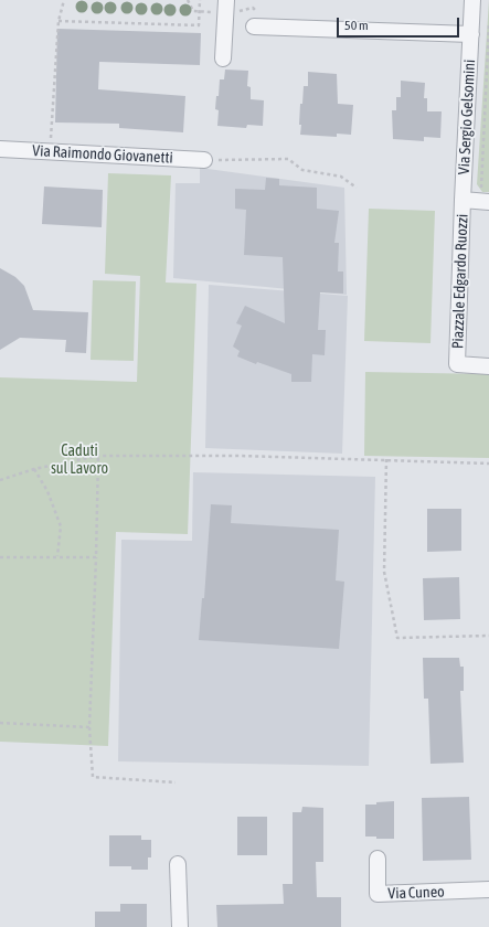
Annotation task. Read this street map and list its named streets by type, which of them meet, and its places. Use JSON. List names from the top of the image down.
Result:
{
  "streets": {
    "street": [
      "Via Sergio Gelsomini",
      "Via Raimondo Giovanetti",
      "Piazzale Edgardo Ruozzi",
      "Via Cuneo"
    ]
  },
  "crossings": [
    ["Via Sergio Gelsomini", "Piazzale Edgardo Ruozzi"]
  ],
  "parks": ["Caduti sul Lavoro"],
  "scale_bar": "50 m"
}
